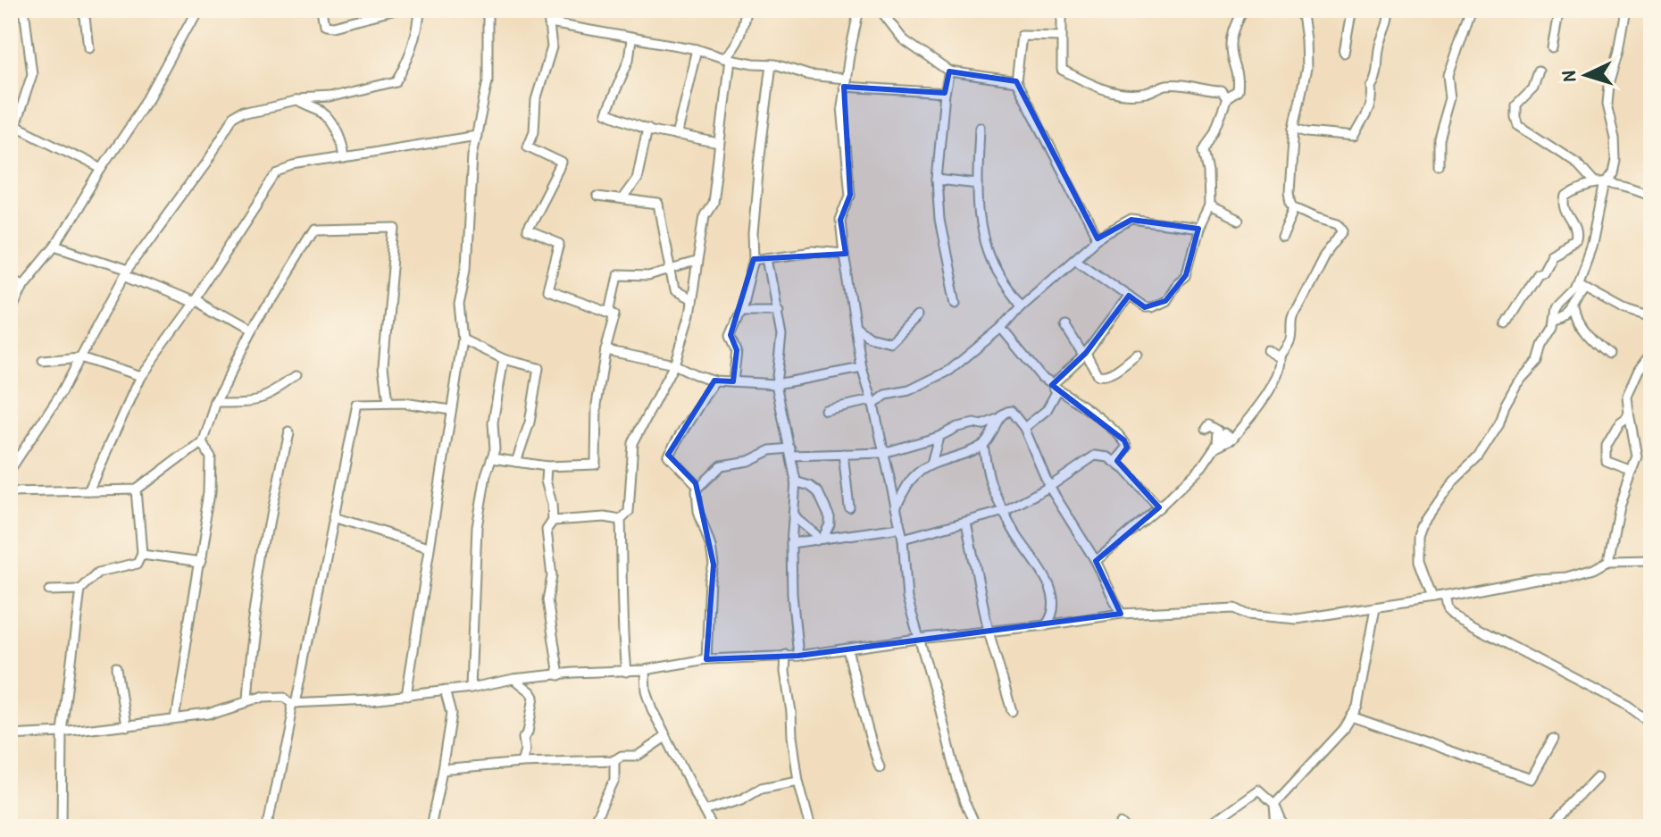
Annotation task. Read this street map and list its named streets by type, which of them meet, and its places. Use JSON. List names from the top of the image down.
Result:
{
  "north": "left"
}
